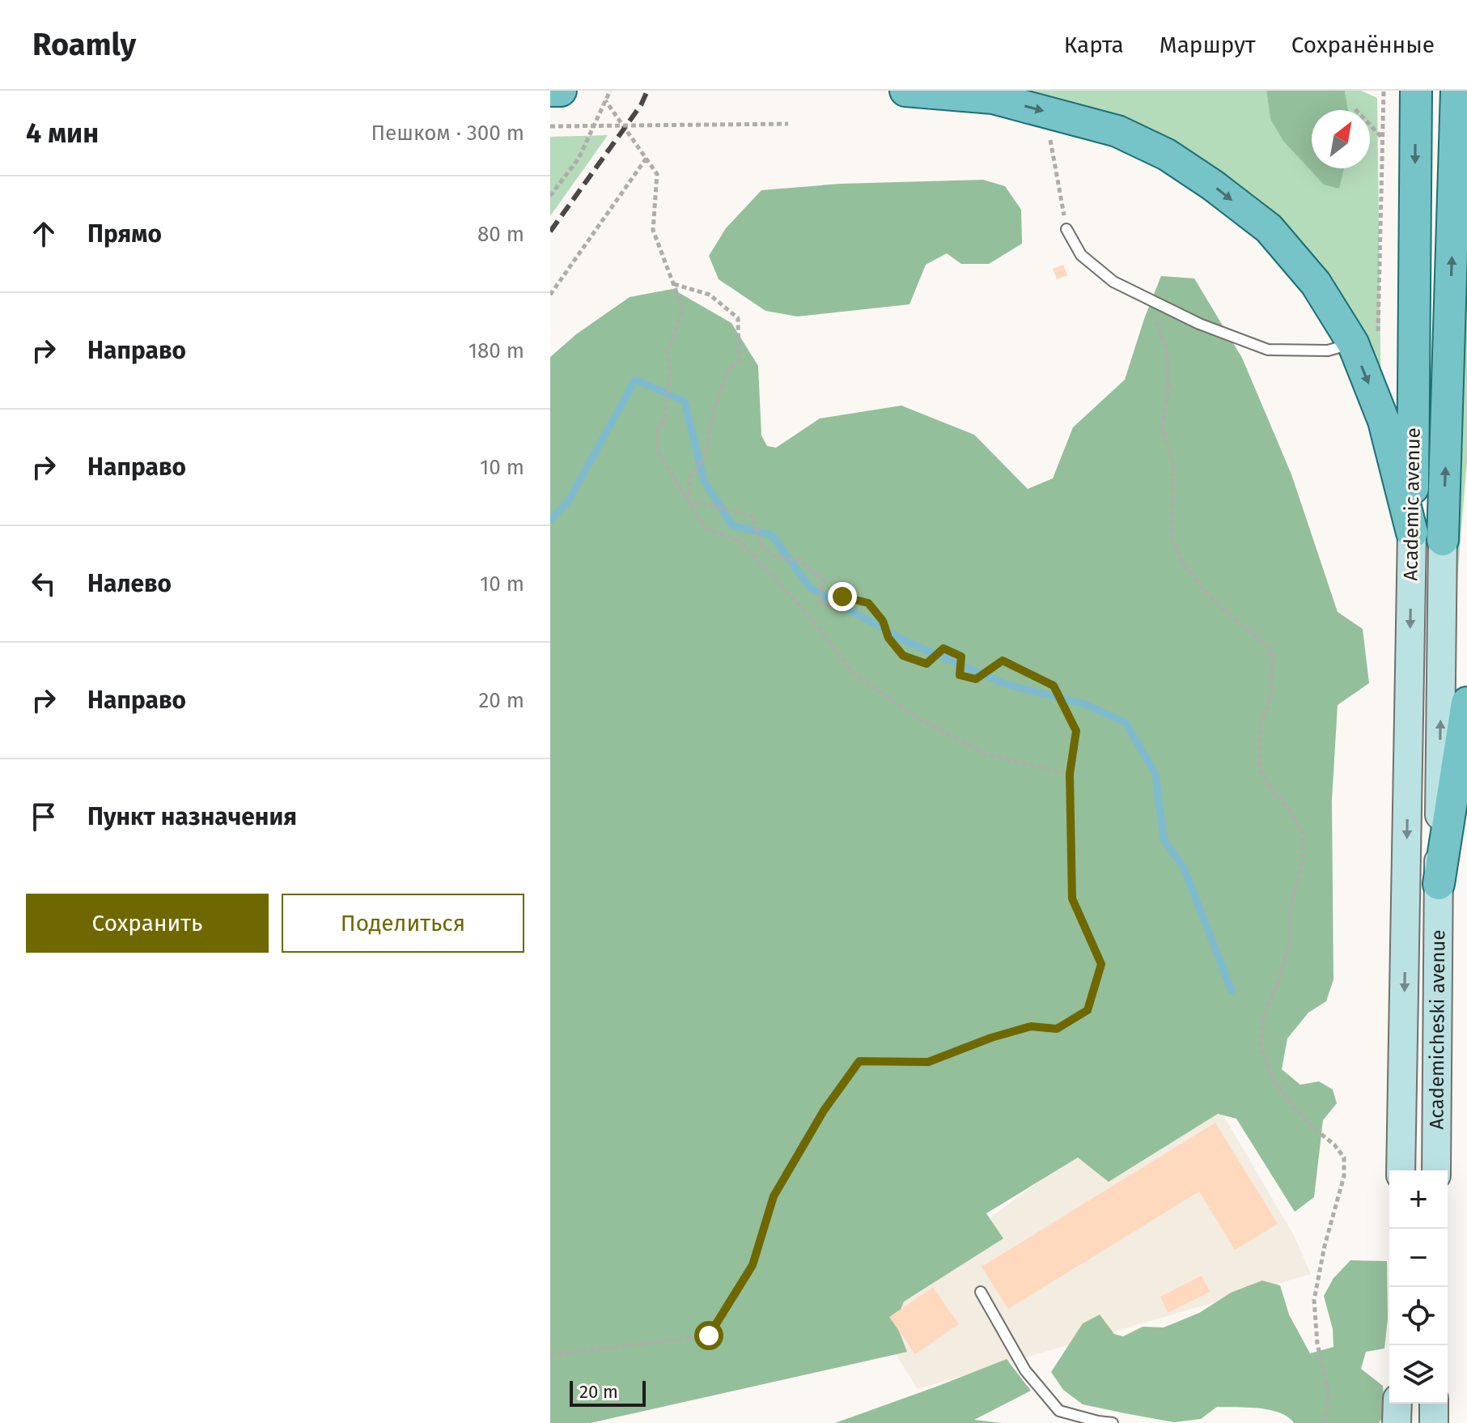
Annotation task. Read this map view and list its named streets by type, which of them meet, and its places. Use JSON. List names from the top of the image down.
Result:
{
  "streets": {
    "main road": ["Academic avenue", "Academicheski avenue"]
  },
  "crossings": [
    ["Academic avenue", "Academicheski avenue"]
  ],
  "scale_bar": "20 m",
  "north": "top right",
  "page": {
    "header": "Roamly",
    "nav": ["Карта", "Маршрут", "Сохранённые"],
    "heading": ["4 мин", "Пешком · 300 m"],
    "list": [
      ["Прямо", "80 m"],
      ["Направо", "180 m"],
      ["Направо", "10 m"],
      ["Налево", "10 m"],
      ["Направо", "20 m"],
      "Пункт назначения"
    ],
    "buttons": ["Сохранить", "Поделиться"],
    "map_buttons": ["+", "−"],
    "scale": "20 m"
  }
}
